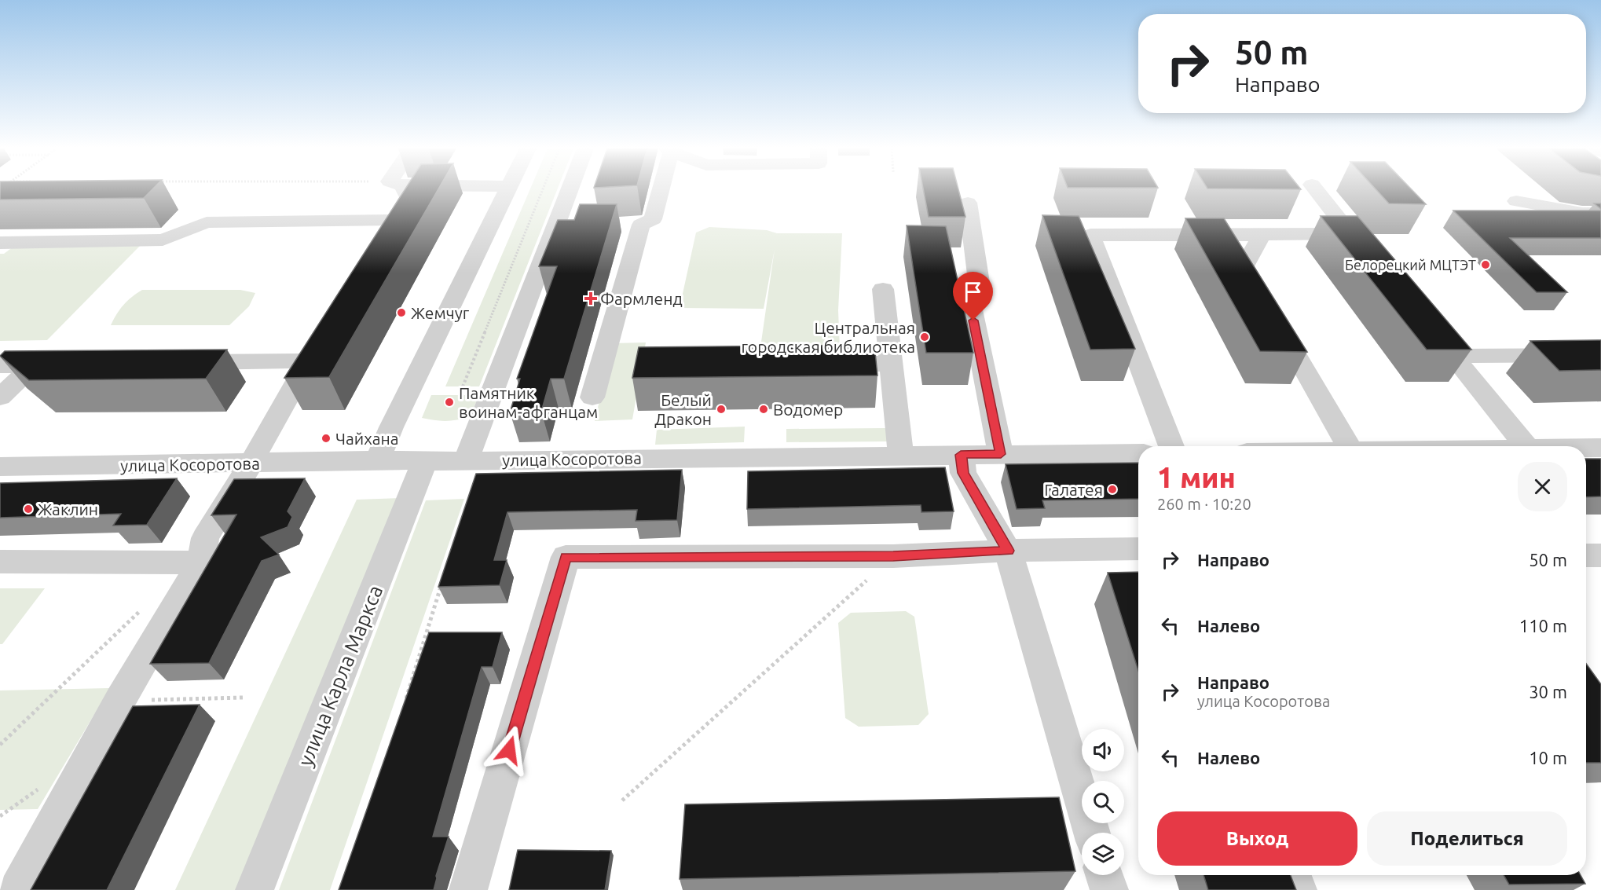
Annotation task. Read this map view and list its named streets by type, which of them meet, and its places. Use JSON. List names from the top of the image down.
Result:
{
  "streets": {
    "street": ["улица Косоротова", "улица Карла Маркса"]
  },
  "crossings": [
    ["улица Косоротова", "улица Карла Маркса"]
  ],
  "places": {
    "other": [
      "Белорецкий МЦТЭТ",
      "Жемчуг",
      "Центральная городская библиотека",
      "Памятник воинам-афганцам",
      "Белый Дракон",
      "Водомер",
      "Чайхана",
      "Галатея",
      "Жаклин"
    ],
    "health": ["Фармленд"]
  },
  "page": {
    "turn": ["50 m", "Направо"],
    "heading": ["1 мин", "260 m · 10:20"],
    "list": [
      {
        "name": "Направо",
        "value": "50 m"
      },
      {
        "name": "Налево",
        "value": "110 m"
      },
      {
        "name": "Направо",
        "note": "улица Косоротова",
        "value": "30 m"
      },
      {
        "name": "Налево",
        "value": "10 m"
      }
    ],
    "buttons": ["Выход", "Поделиться"]
  }
}
